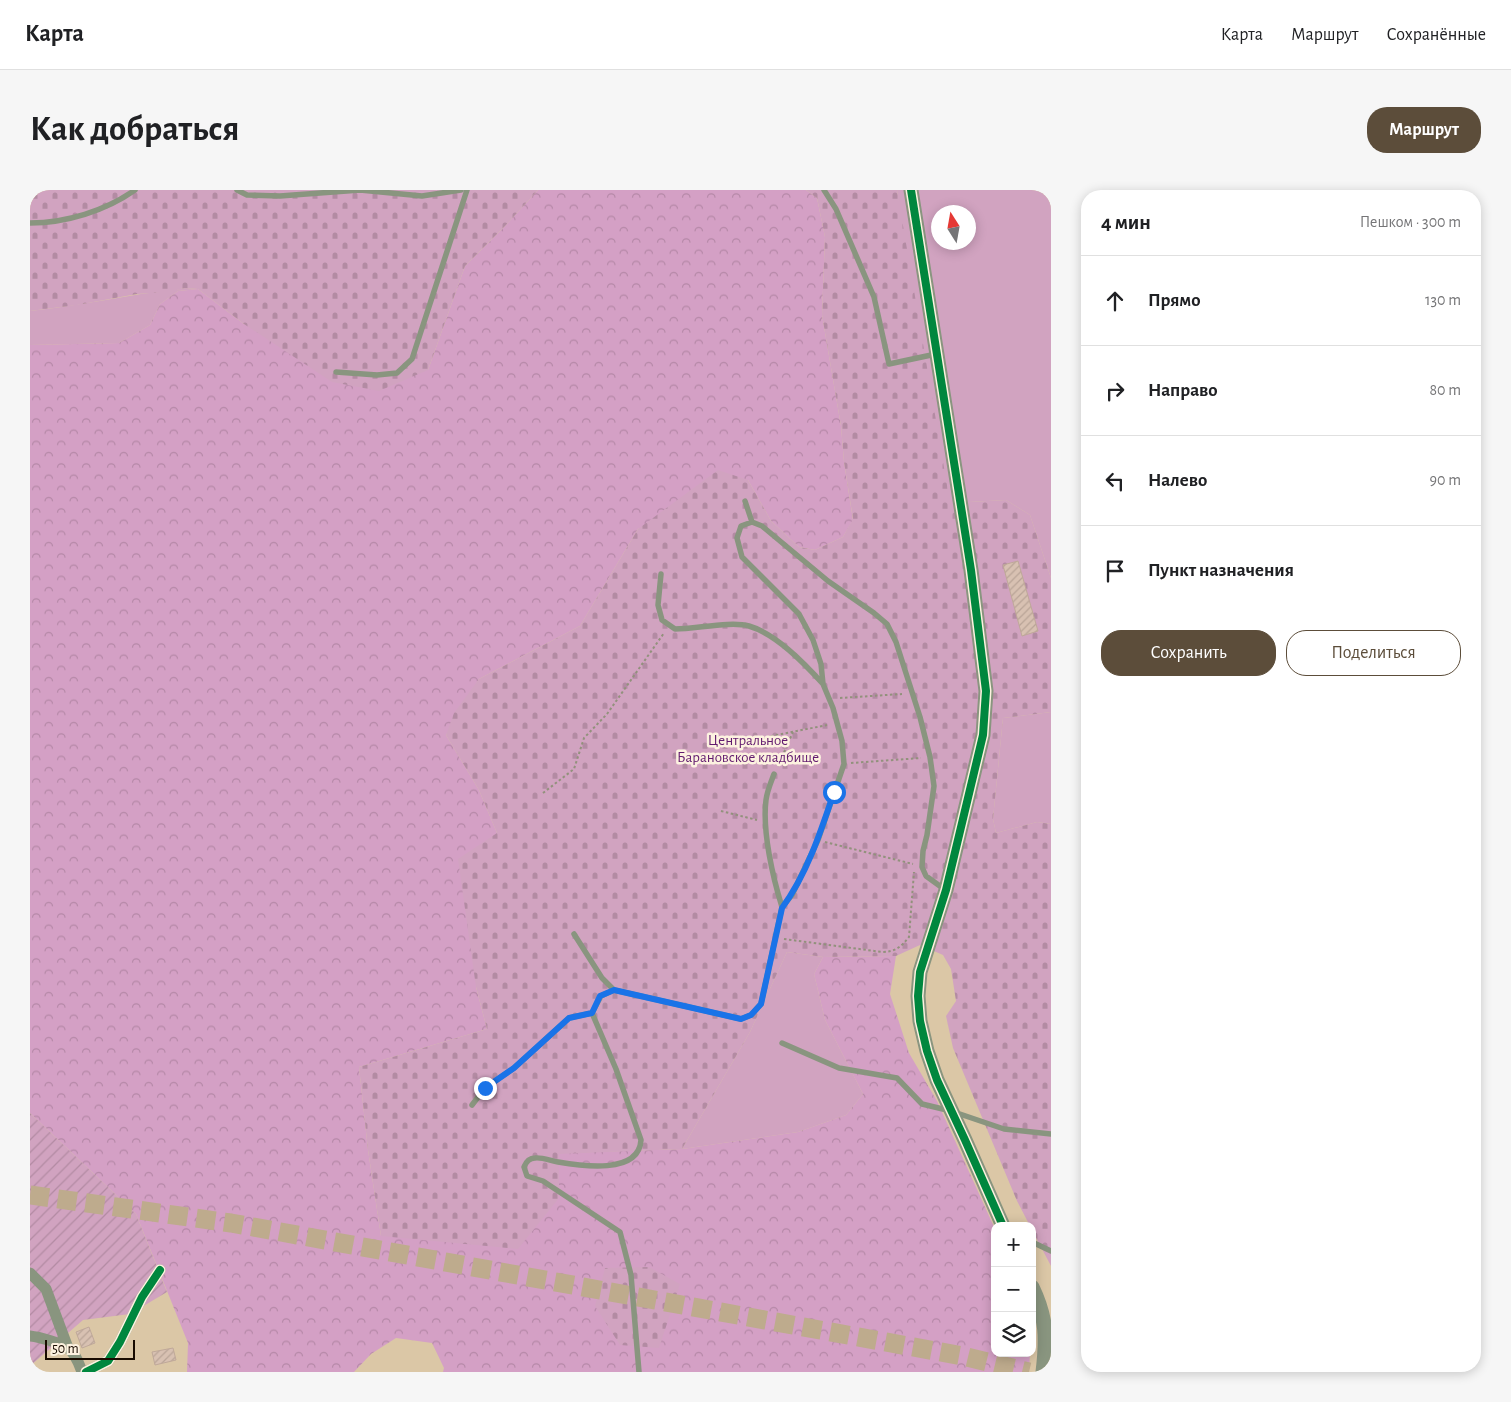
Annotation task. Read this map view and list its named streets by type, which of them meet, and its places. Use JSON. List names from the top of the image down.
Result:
{
  "parks": ["Центральное Барановское кладбище"],
  "scale_bar": "50 m",
  "north": "top",
  "page": {
    "header": "Карта",
    "nav": ["Карта", "Маршрут", "Сохранённые"],
    "buttons": [
      "Маршрут",
      ["Сохранить", "Поделиться"]
    ],
    "title": "Как добраться",
    "heading": ["4 мин", "Пешком · 300 m"],
    "list": [
      ["Прямо", "130 m"],
      ["Направо", "80 m"],
      ["Налево", "90 m"],
      "Пункт назначения"
    ],
    "map_buttons": ["+", "−"],
    "scale": "50 m"
  }
}
